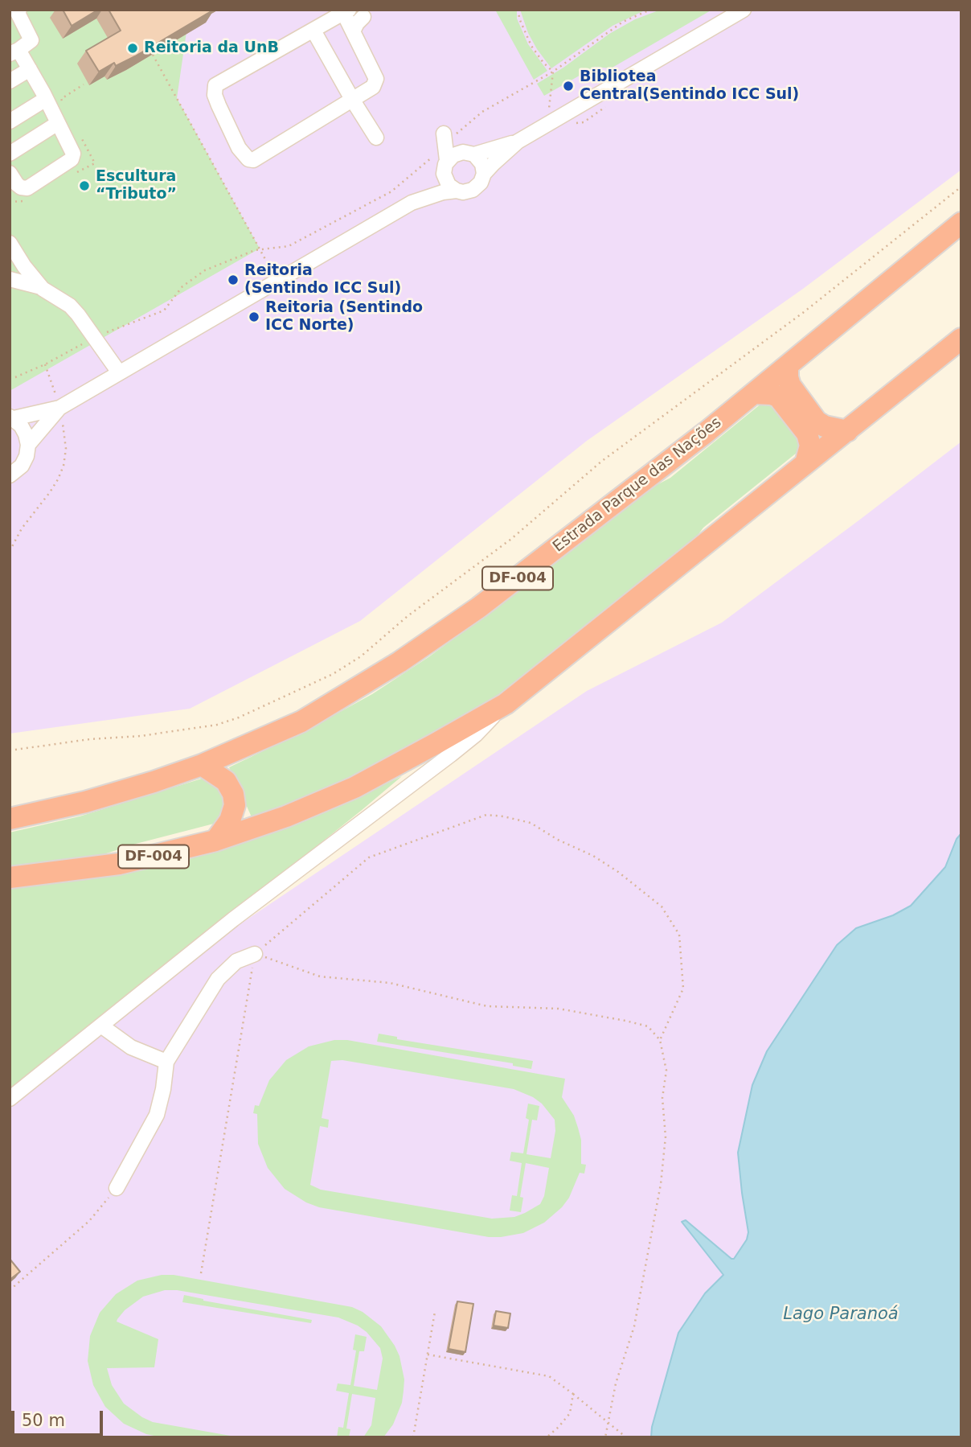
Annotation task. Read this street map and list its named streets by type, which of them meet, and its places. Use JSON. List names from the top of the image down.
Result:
{
  "streets": {
    "highway": ["Estrada Parque das Nações", "DF-004"]
  },
  "water": ["Lago Paranoá"],
  "places": [
    "Reitoria da UnB",
    "Bibliotea Central(Sentindo ICC Sul)",
    "Escultura “Tributo”",
    "Reitoria (Sentindo ICC Sul)",
    "Reitoria (Sentindo ICC Norte)"
  ],
  "scale_bar": "50 m"
}
